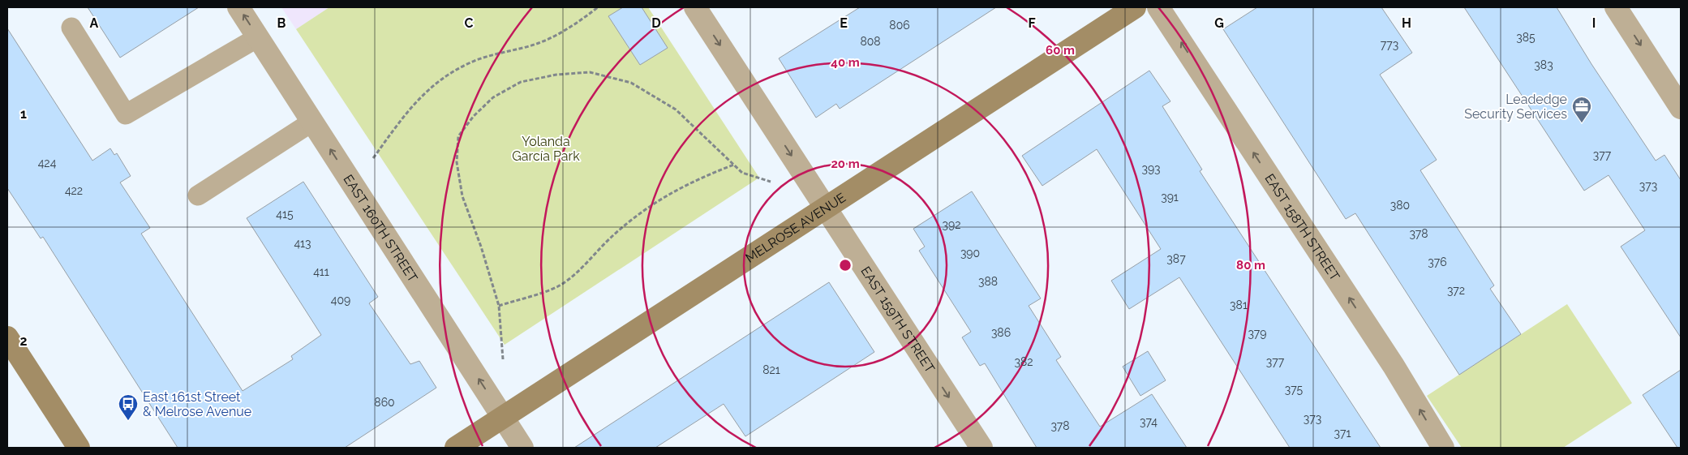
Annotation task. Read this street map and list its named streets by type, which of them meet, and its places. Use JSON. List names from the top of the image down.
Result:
{
  "streets": {
    "main road": ["MELROSE AVENUE"],
    "street": ["EAST 158TH STREET", "EAST 160TH STREET", "EAST 159TH STREET"]
  },
  "crossings": [
    ["EAST 160TH STREET", "MELROSE AVENUE"],
    ["MELROSE AVENUE", "EAST 159TH STREET"]
  ],
  "one_way": ["EAST 158TH STREET", "EAST 160TH STREET", "EAST 159TH STREET"],
  "parks": ["Yolanda García Park"],
  "places": {
    "office": ["Leadedge Security Services"],
    "bus stop": ["East 161st Street & Melrose Avenue"]
  },
  "house_numbers": [
    "806",
    "385",
    "808",
    "773",
    "383",
    "377",
    "424",
    "393",
    "373",
    "422",
    "391",
    "380",
    "415",
    "392",
    "378",
    "413",
    "390",
    "387",
    "376",
    "411",
    "388",
    "372",
    "409",
    "381",
    "386",
    "379",
    "382",
    "377",
    "821",
    "375",
    "860",
    "373",
    "374",
    "378",
    "371"
  ],
  "grid": {
    "columns": [
      "A",
      "B",
      "C",
      "D",
      "E",
      "F",
      "G",
      "H",
      "I"
    ],
    "rows": ["1", "2"]
  },
  "rings": [
    "60 m",
    "40 m",
    "20 m",
    "80 m"
  ]
}
